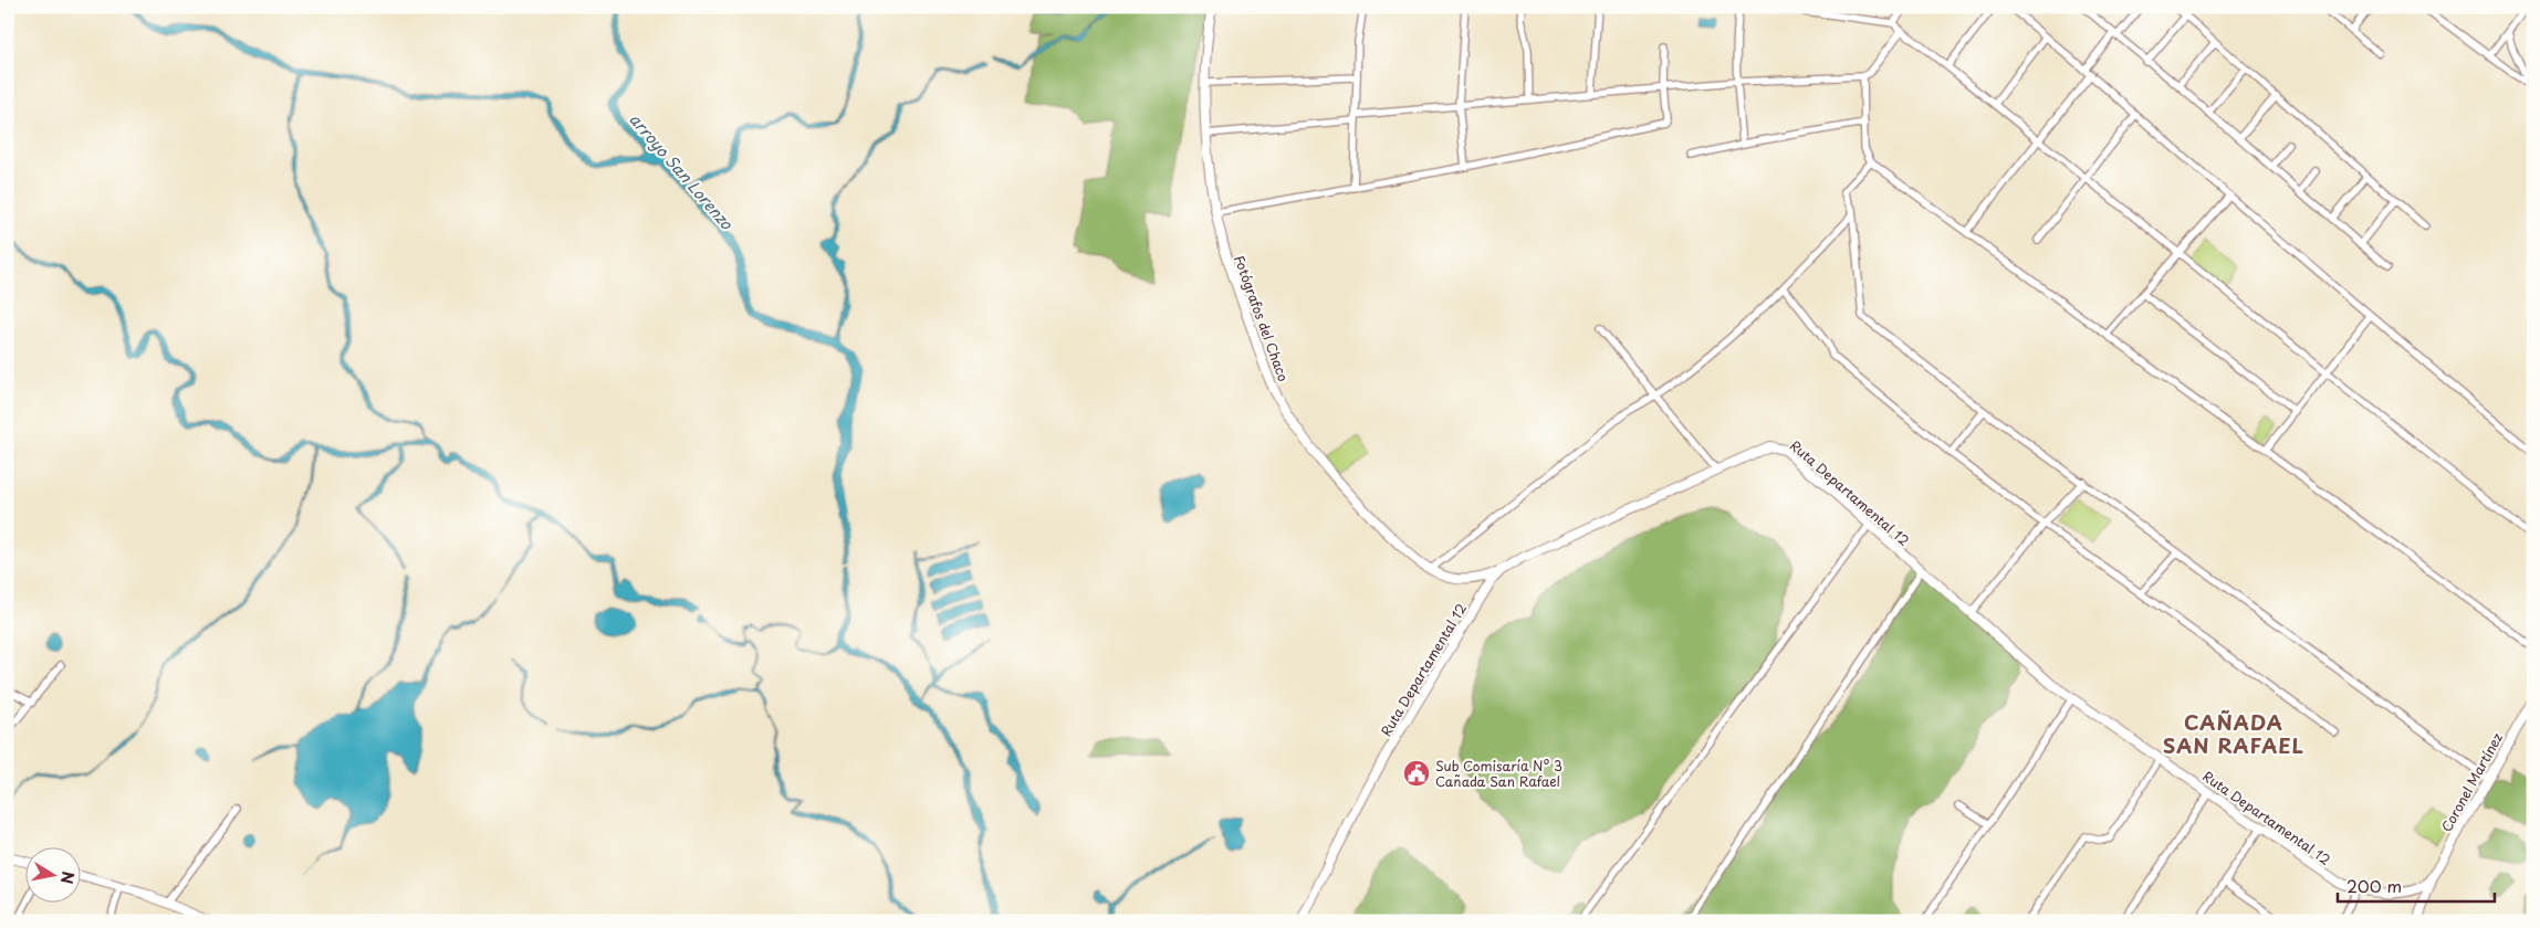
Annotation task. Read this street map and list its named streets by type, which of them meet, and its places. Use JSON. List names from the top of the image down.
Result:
{
  "streets": {
    "main road": ["Fotógrafos del Chaco", "Ruta Departamental 12", "Coronel Martínez"]
  },
  "crossings": [
    ["Fotógrafos del Chaco", "Ruta Departamental 12"],
    ["Ruta Departamental 12", "Coronel Martínez"]
  ],
  "districts": ["CAÑADA SAN RAFAEL"],
  "water": ["arroyo San Lorenzo"],
  "places": {
    "public building": ["Sub Comisaría Nº 3 Cañada San Rafael"]
  },
  "scale_bar": "200 m",
  "north": "right"
}
